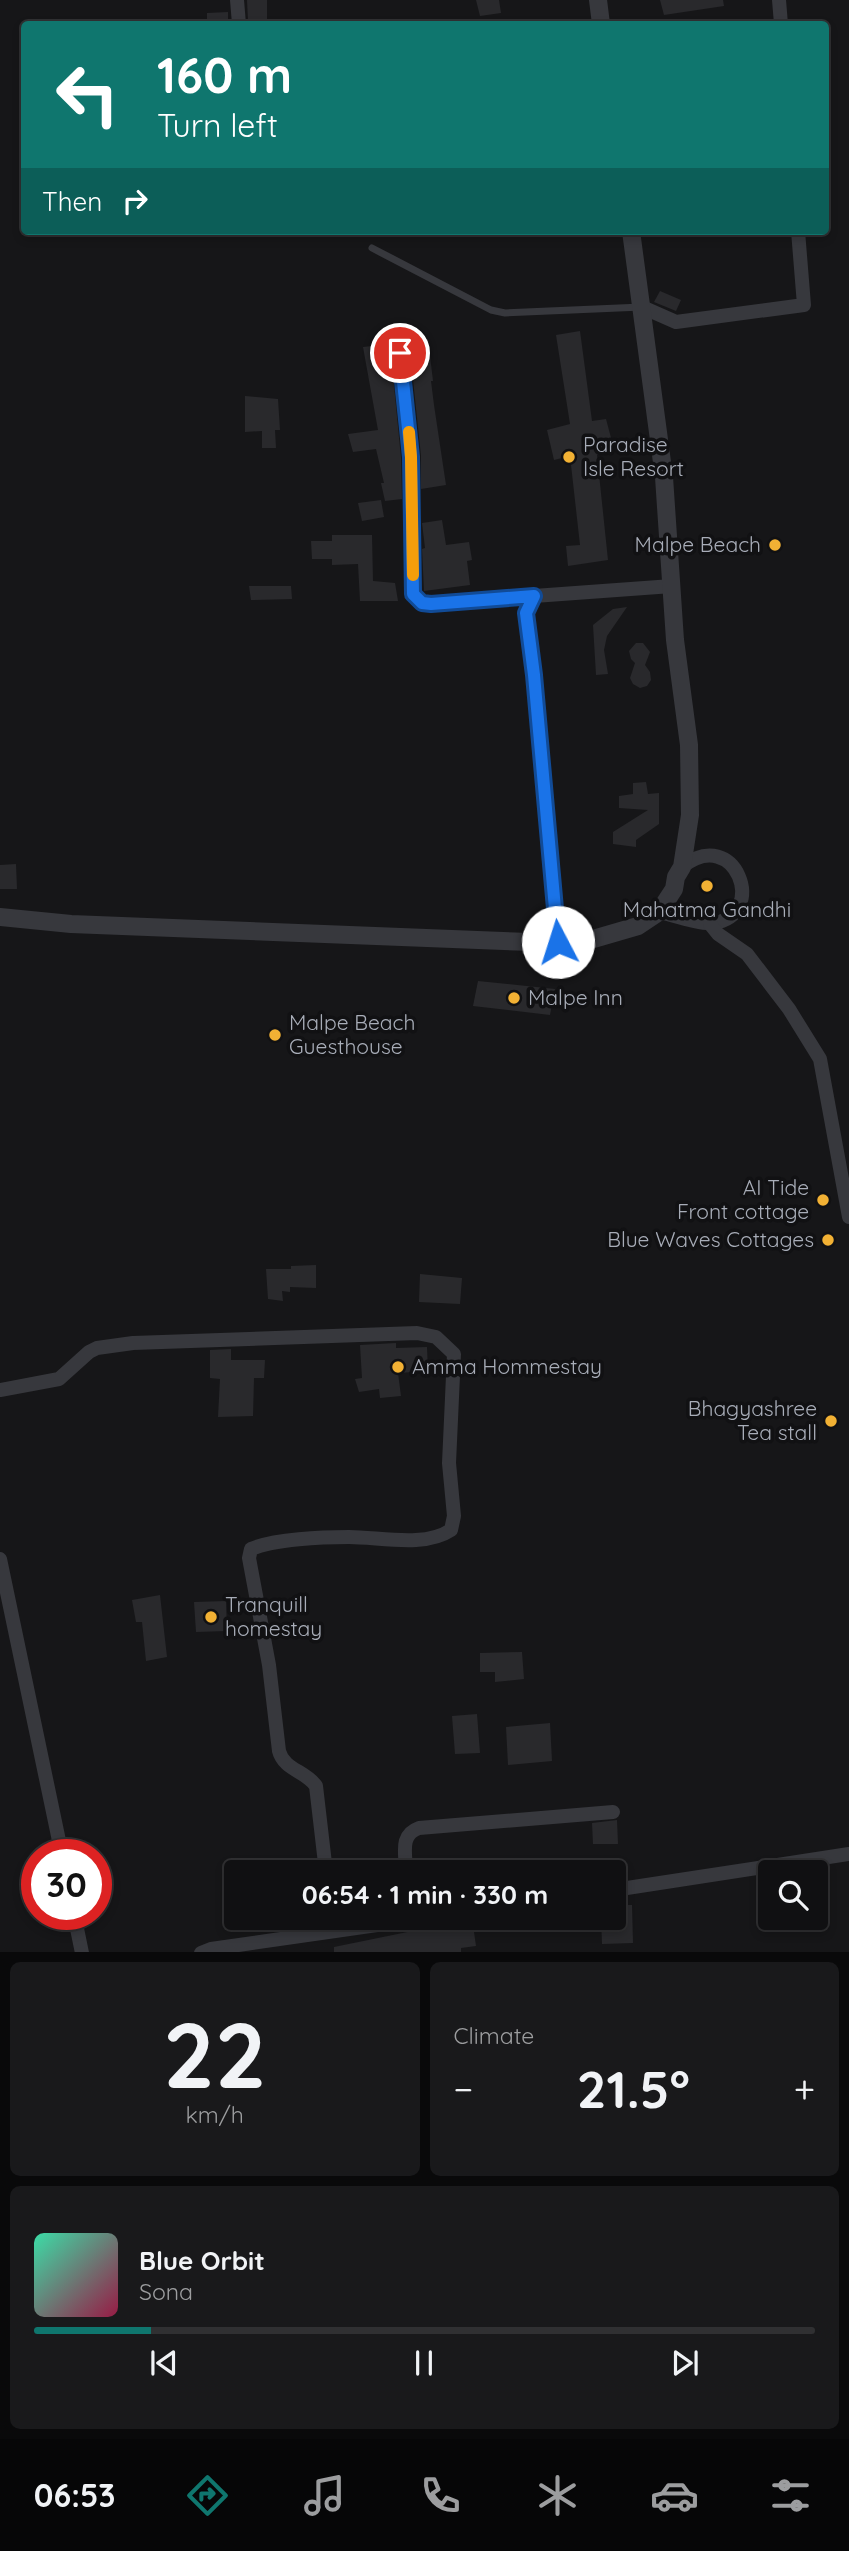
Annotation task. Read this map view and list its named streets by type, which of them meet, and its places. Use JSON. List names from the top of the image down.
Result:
{
  "places": [
    "Paradise Isle Resort",
    "Malpe Beach",
    "Mahatma Gandhi",
    "Malpe Inn",
    "Malpe Beach Guesthouse",
    "AI Tide Front cottage",
    "Blue Waves Cottages",
    "Amma Hommestay",
    "Bhagyashree Tea stall",
    "Tranquill homestay"
  ],
  "page": {
    "turn": ["160 m", "Turn left"],
    "then": "Then",
    "limit": "30",
    "trip": "06:54 · 1 min · 330 m",
    "tile": [
      ["22", "km/h"],
      "Climate"
    ],
    "heat": ["−", "21.5°", "+"],
    "song": ["Blue Orbit", "Sona"],
    "tabs": "06:53"
  }
}
